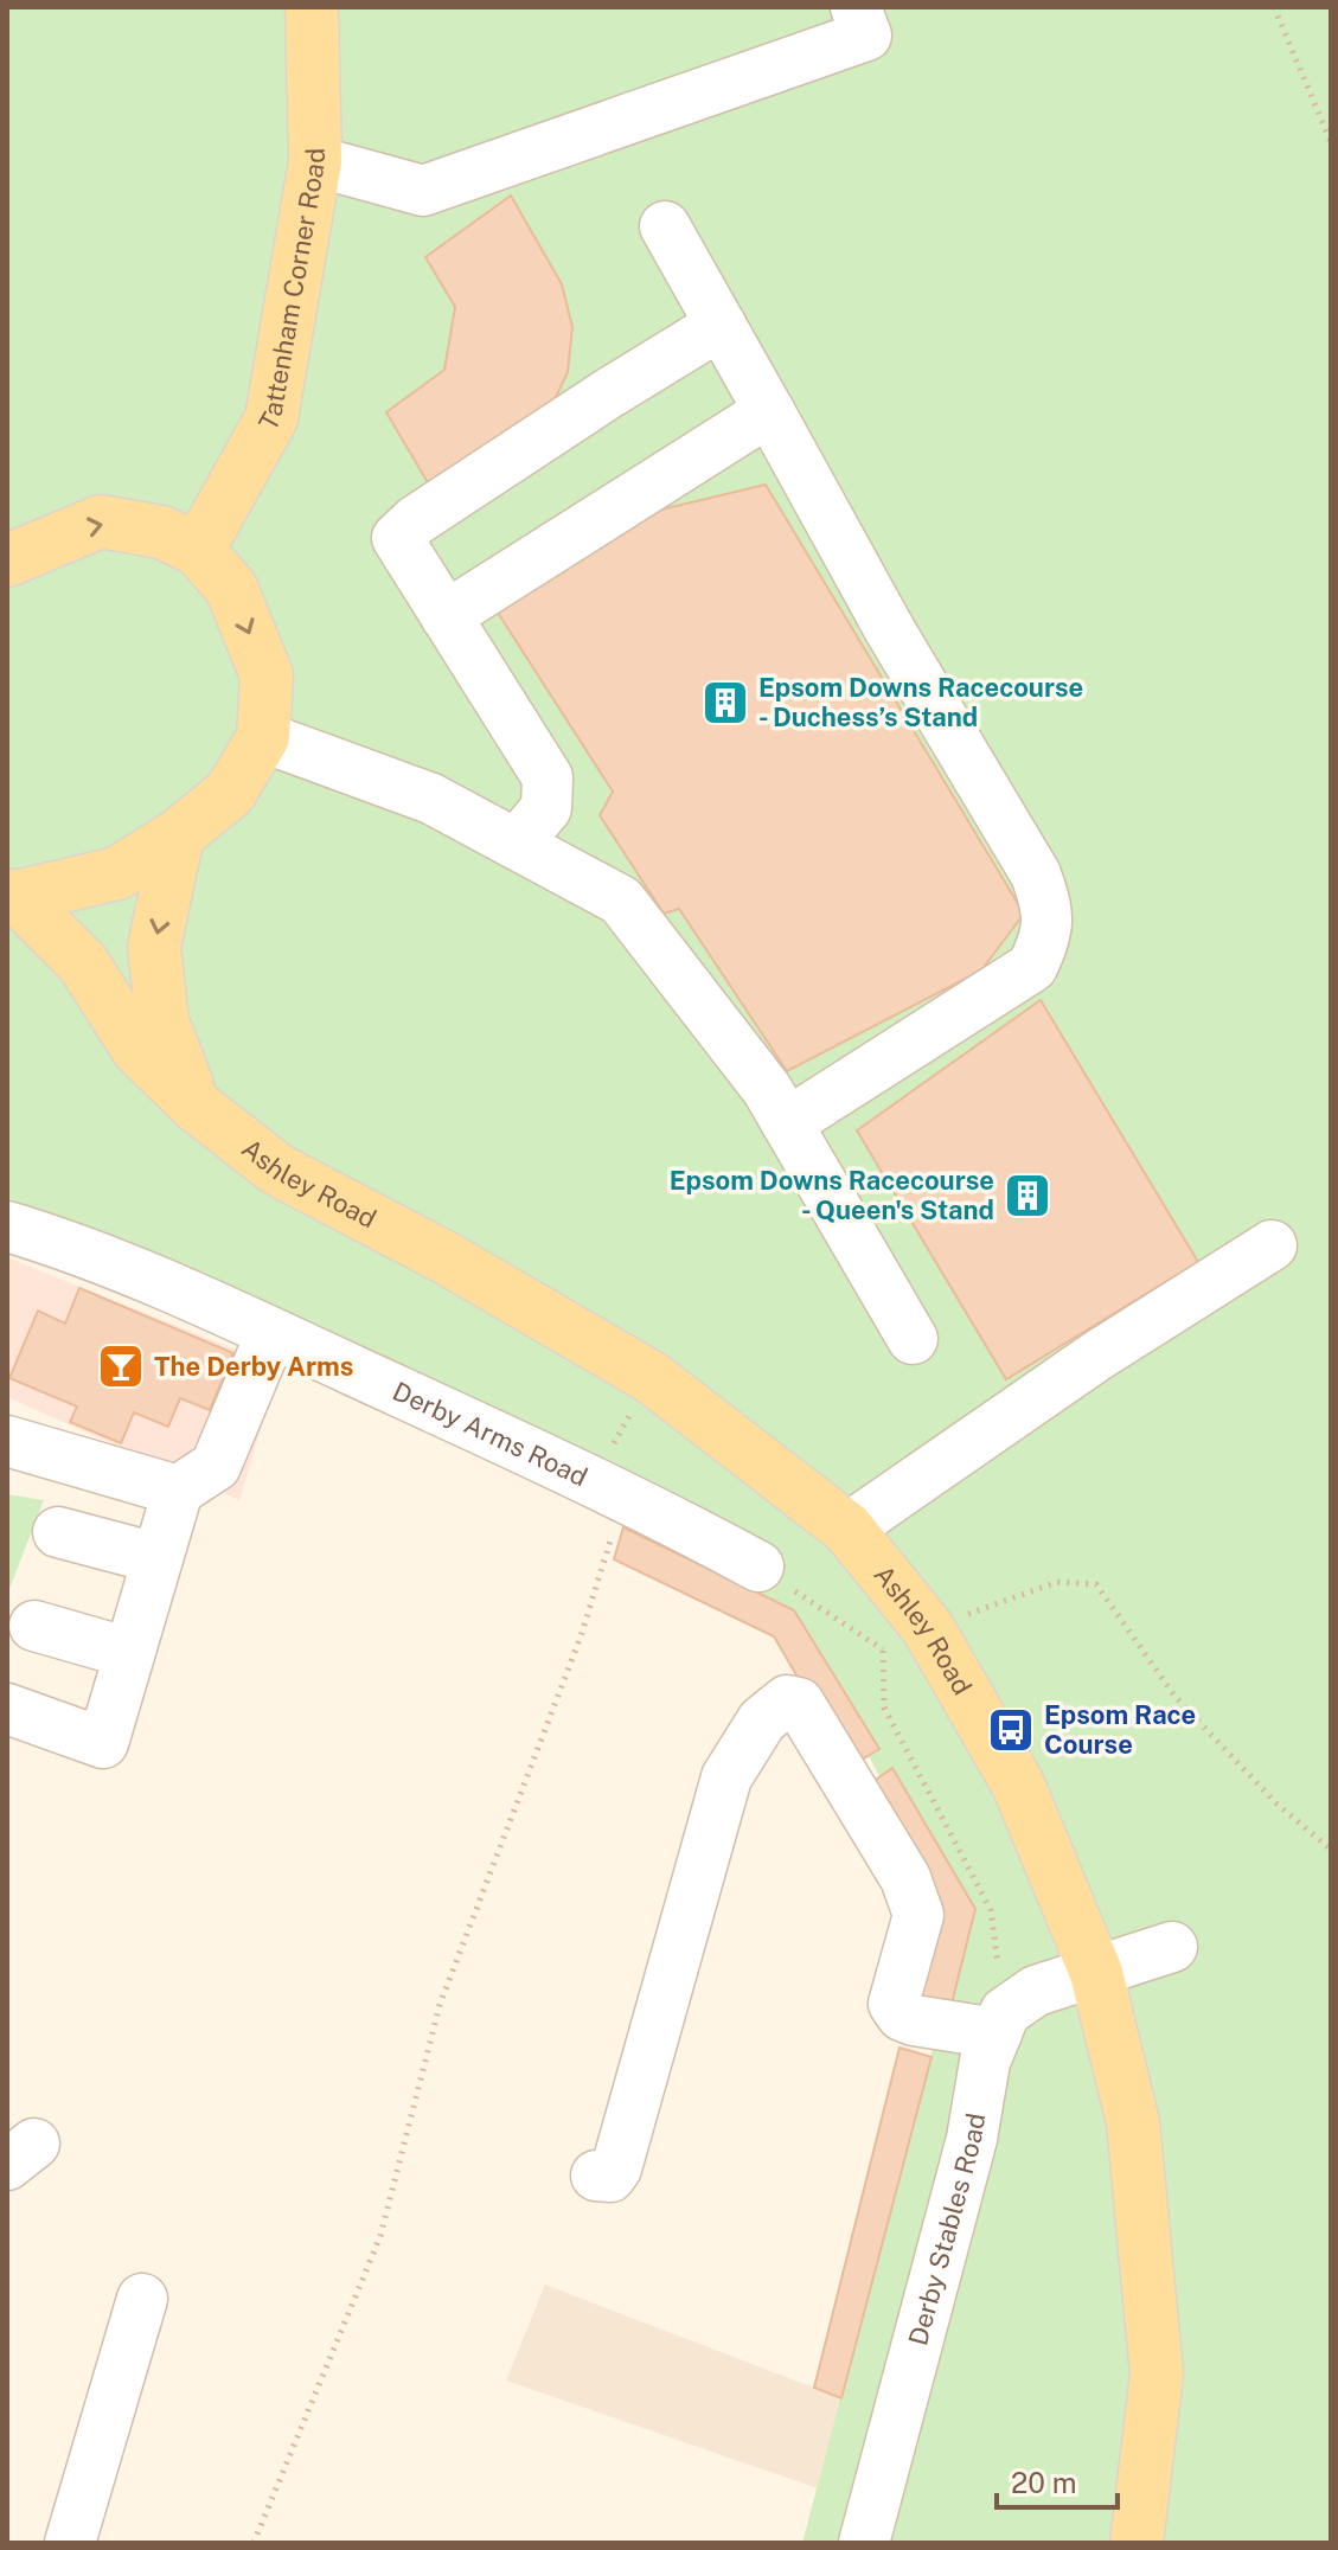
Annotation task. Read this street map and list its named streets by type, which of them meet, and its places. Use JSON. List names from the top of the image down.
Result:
{
  "streets": {
    "main road": ["Tattenham Corner Road", "Ashley Road"],
    "street": ["Derby Arms Road", "Derby Stables Road"]
  },
  "places": {
    "building": ["Epsom Downs Racecourse - Duchess’s Stand", "Epsom Downs Racecourse - Queen's Stand"],
    "bar": ["The Derby Arms"],
    "bus stop": ["Epsom Race Course"]
  },
  "scale_bar": "20 m"
}
